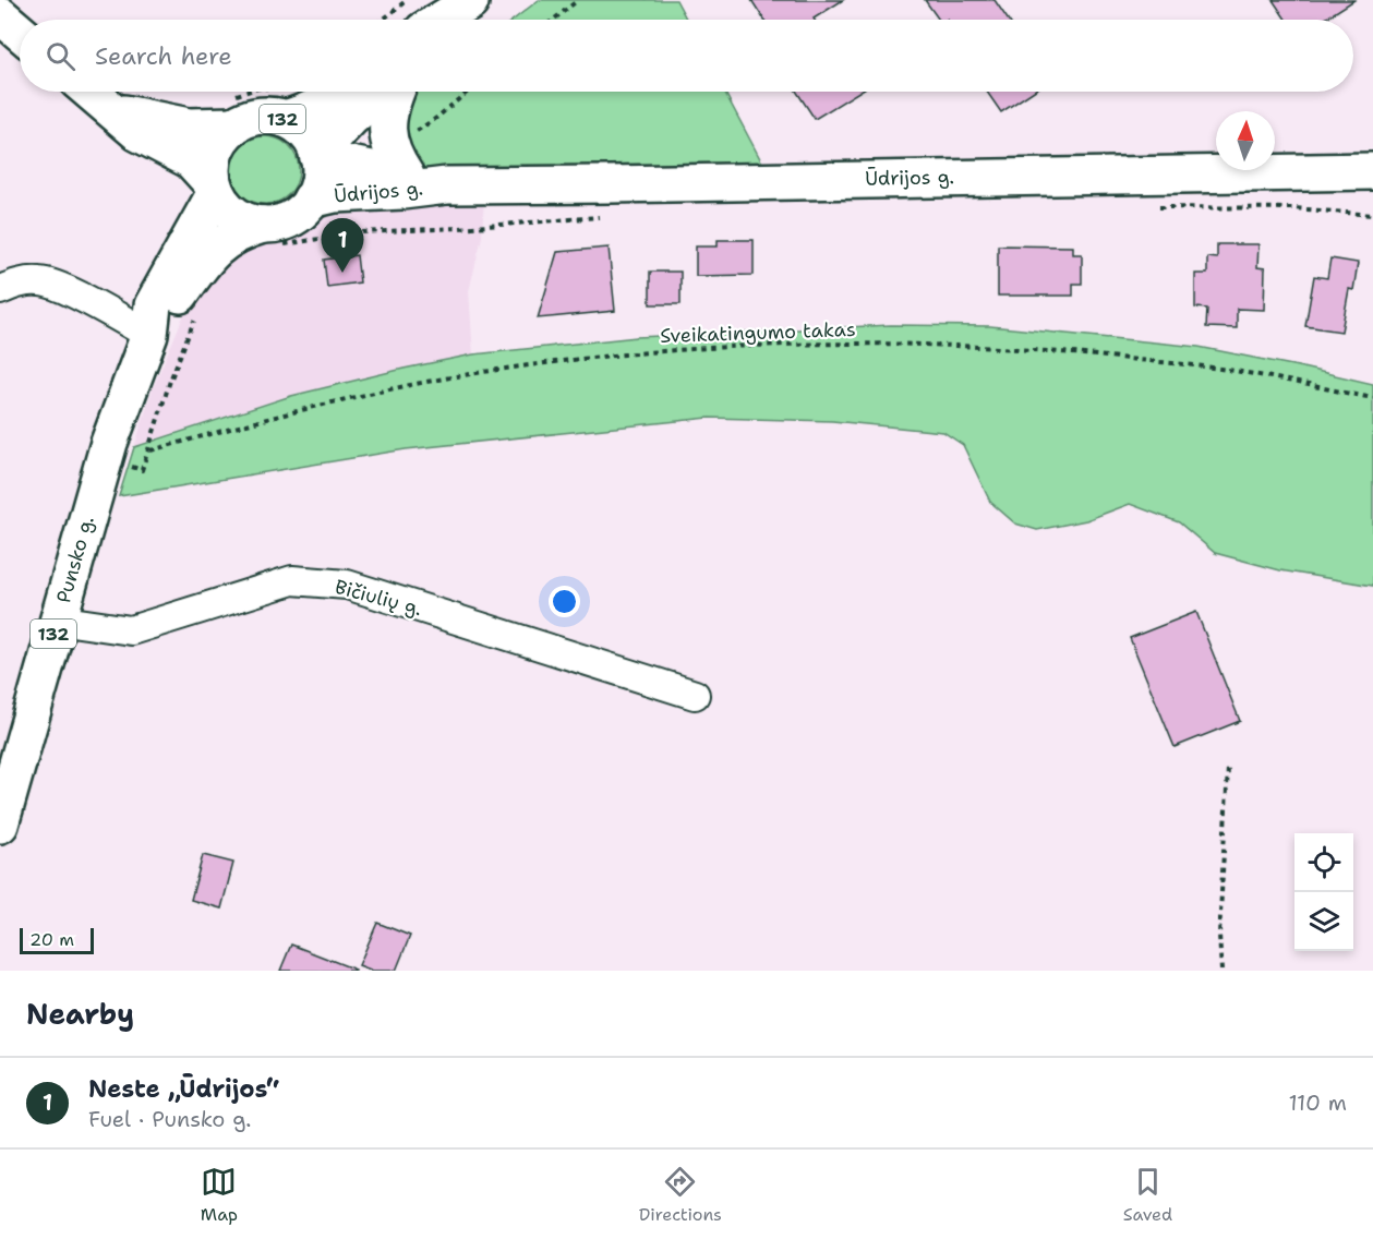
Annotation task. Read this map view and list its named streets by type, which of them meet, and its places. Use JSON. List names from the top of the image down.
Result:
{
  "streets": {
    "main road": ["132", "Ūdrijos g.", "Punsko g."],
    "street": ["Bičiulių g."],
    "path": ["Sveikatingumo takas"]
  },
  "crossings": [
    ["132", "Ūdrijos g."],
    ["132", "Punsko g."],
    ["Ūdrijos g.", "Punsko g."],
    ["Punsko g.", "Bičiulių g."]
  ],
  "scale_bar": "20 m",
  "north": "top",
  "page": {
    "search": "Search here",
    "pins": "1",
    "scale": "20 m",
    "heading": "Nearby",
    "list": [
      {
        "mark": "1",
        "name": "Neste „Ūdrijos“",
        "note": "Fuel · Punsko g.",
        "value": "110 m"
      }
    ],
    "nav": ["Map", "Directions", "Saved"]
  }
}
